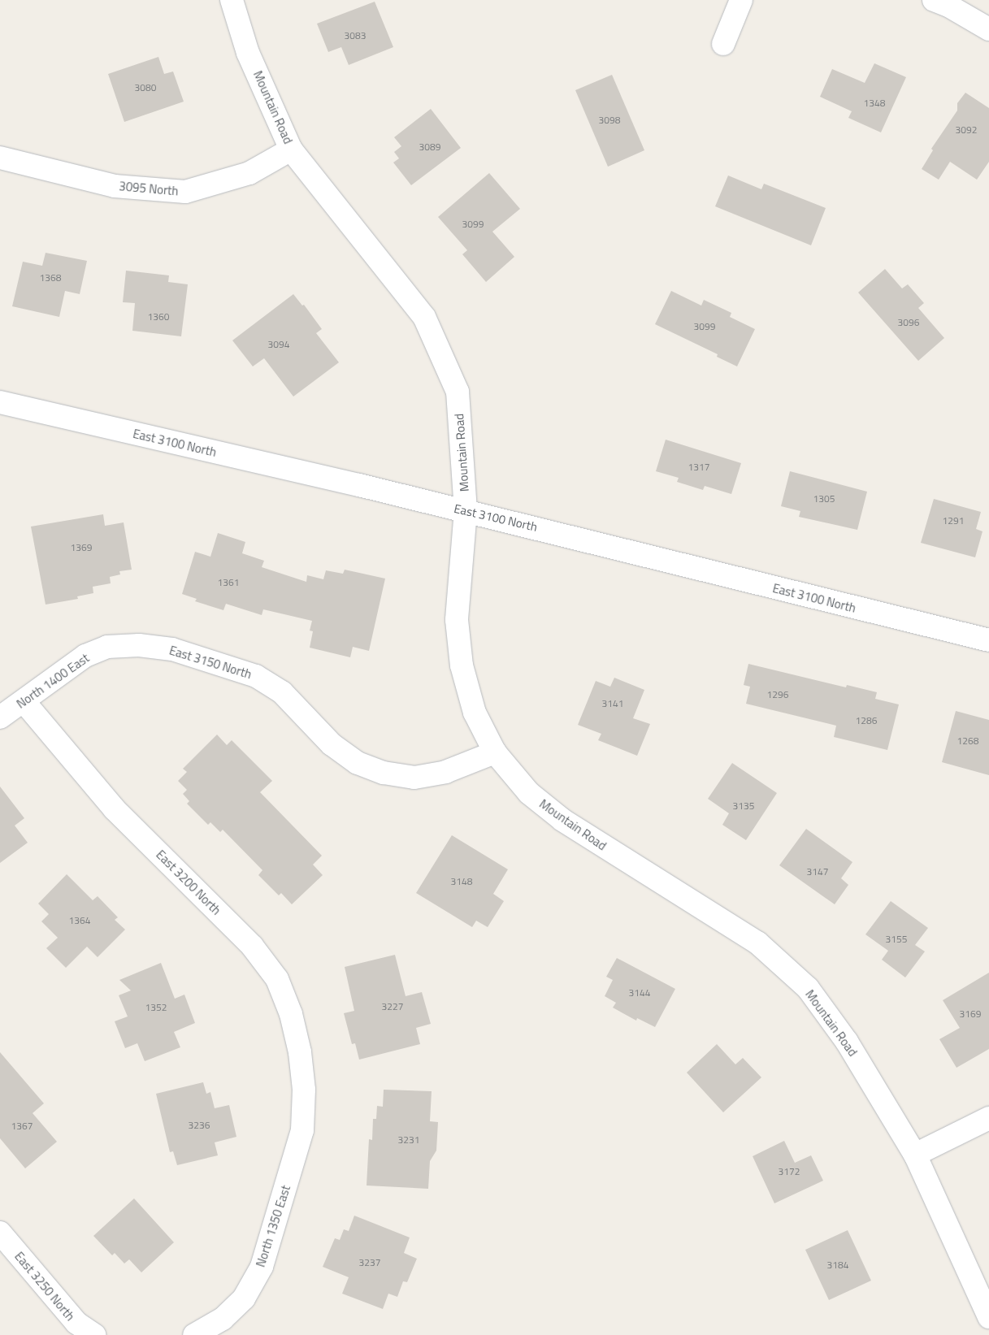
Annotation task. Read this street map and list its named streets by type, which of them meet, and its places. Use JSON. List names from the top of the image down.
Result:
{
  "streets": {
    "street": [
      "Mountain Road",
      "3095 North",
      "East 3100 North",
      "East 3150 North",
      "North 1400 East",
      "East 3200 North",
      "North 1350 East",
      "East 3250 North"
    ]
  },
  "crossings": [
    ["Mountain Road", "3095 North"],
    ["Mountain Road", "East 3100 North"],
    ["Mountain Road", "East 3150 North"],
    ["East 3150 North", "North 1400 East"],
    ["North 1400 East", "East 3200 North"],
    ["East 3200 North", "North 1350 East"]
  ],
  "house_numbers": [
    "3083",
    "3080",
    "1348",
    "3098",
    "3092",
    "3089",
    "3099",
    "1368",
    "1360",
    "3096",
    "3099",
    "3094",
    "1317",
    "1305",
    "1291",
    "1369",
    "1361",
    "1296",
    "3141",
    "1286",
    "1268",
    "3135",
    "3147",
    "3148",
    "1364",
    "3155",
    "3144",
    "3227",
    "1352",
    "3169",
    "3236",
    "1367",
    "3231",
    "3172",
    "3237",
    "3184"
  ]
}
